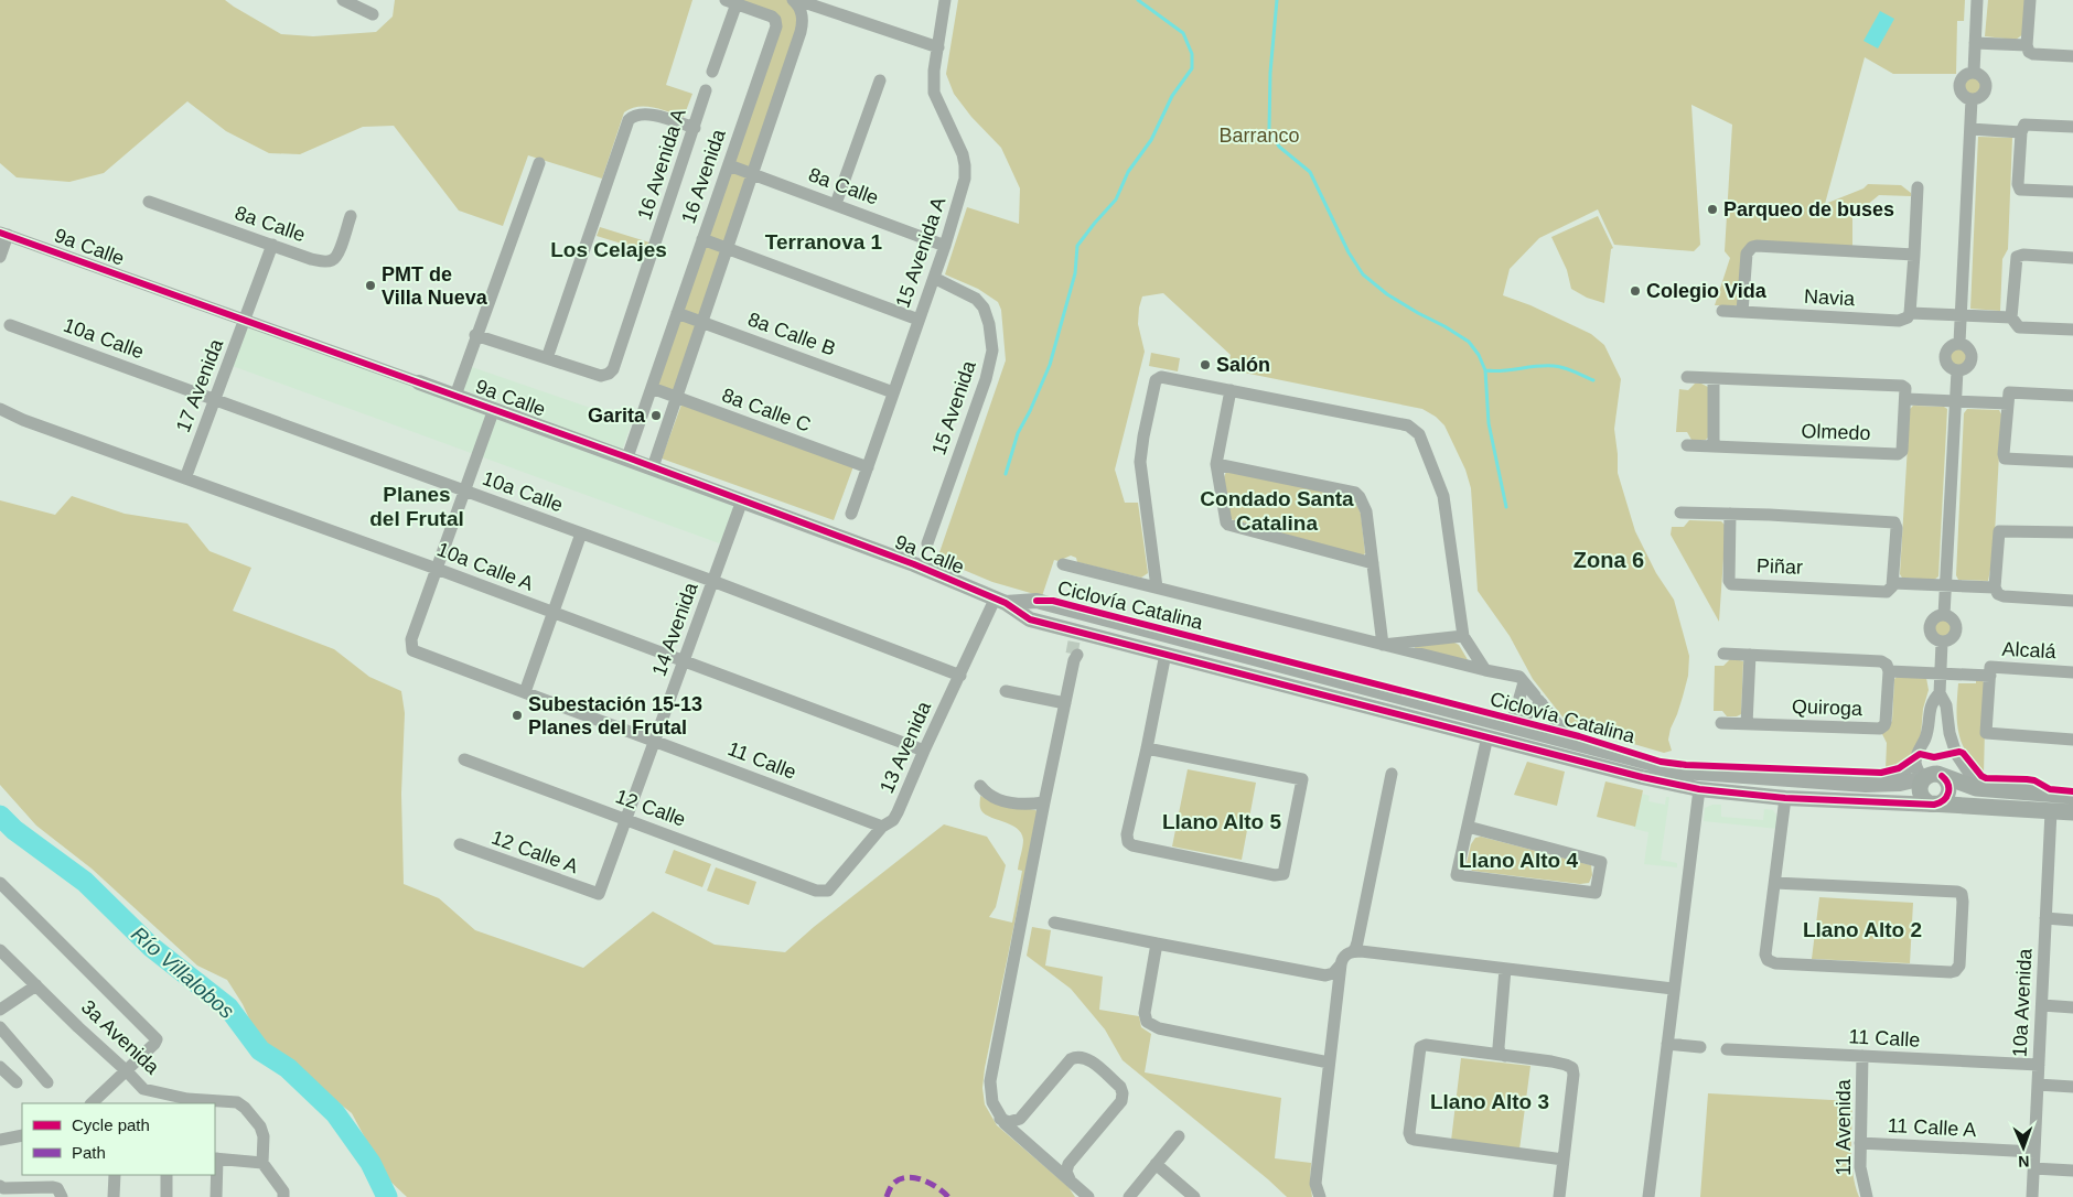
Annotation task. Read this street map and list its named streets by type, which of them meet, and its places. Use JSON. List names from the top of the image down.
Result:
{
  "streets": {
    "street": [
      "16 Avenida A",
      "16 Avenida",
      "8a Calle",
      "9a Calle",
      "15 Avenida A",
      "Navia",
      "8a Calle B",
      "10a Calle",
      "17 Avenida",
      "15 Avenida",
      "8a Calle C",
      "Olmedo",
      "10a Calle A",
      "Piñar",
      "14 Avenida",
      "Alcalá",
      "Quiroga",
      "13 Avenida",
      "11 Calle",
      "12 Calle",
      "12 Calle A",
      "10a Avenida",
      "3a Avenida",
      "11 Avenida",
      "11 Calle A"
    ],
    "cycle path": ["Ciclovía Catalina"]
  },
  "crossings": [
    ["16 Avenida", "8a Calle"],
    ["16 Avenida", "9a Calle"],
    ["16 Avenida", "8a Calle B"],
    ["16 Avenida", "8a Calle C"],
    ["8a Calle", "15 Avenida A"],
    ["8a Calle", "17 Avenida"],
    ["9a Calle", "17 Avenida"],
    ["9a Calle", "14 Avenida"],
    ["9a Calle", "13 Avenida"],
    ["15 Avenida A", "8a Calle B"],
    ["15 Avenida A", "15 Avenida"],
    ["15 Avenida A", "8a Calle C"],
    ["10a Calle", "17 Avenida"],
    ["10a Calle", "14 Avenida"],
    ["10a Calle", "13 Avenida"],
    ["17 Avenida", "10a Calle A"],
    ["10a Calle A", "14 Avenida"],
    ["10a Calle A", "13 Avenida"],
    ["10a Calle A", "11 Calle"],
    ["14 Avenida", "11 Calle"],
    ["14 Avenida", "12 Calle"],
    ["14 Avenida", "12 Calle A"],
    ["13 Avenida", "11 Calle"],
    ["13 Avenida", "12 Calle"],
    ["11 Calle", "10a Avenida"],
    ["11 Calle", "11 Avenida"],
    ["10a Avenida", "11 Calle A"],
    ["11 Avenida", "11 Calle A"]
  ],
  "districts": [
    "Terranova 1",
    "Los Celajes",
    "Planes del Frutal",
    "Condado Santa Catalina",
    "Zona 6",
    "Llano Alto 5",
    "Llano Alto 4",
    "Llano Alto 2",
    "Llano Alto 3"
  ],
  "water": ["Río Villalobos"],
  "parks": ["Barranco"],
  "places": [
    "Parqueo de buses",
    "PMT de Villa Nueva",
    "Colegio Vida",
    "Salón",
    "Garita",
    "Subestación 15-13 Planes del Frutal"
  ],
  "legend": ["Cycle path", "Path"],
  "north": "bottom"
}
